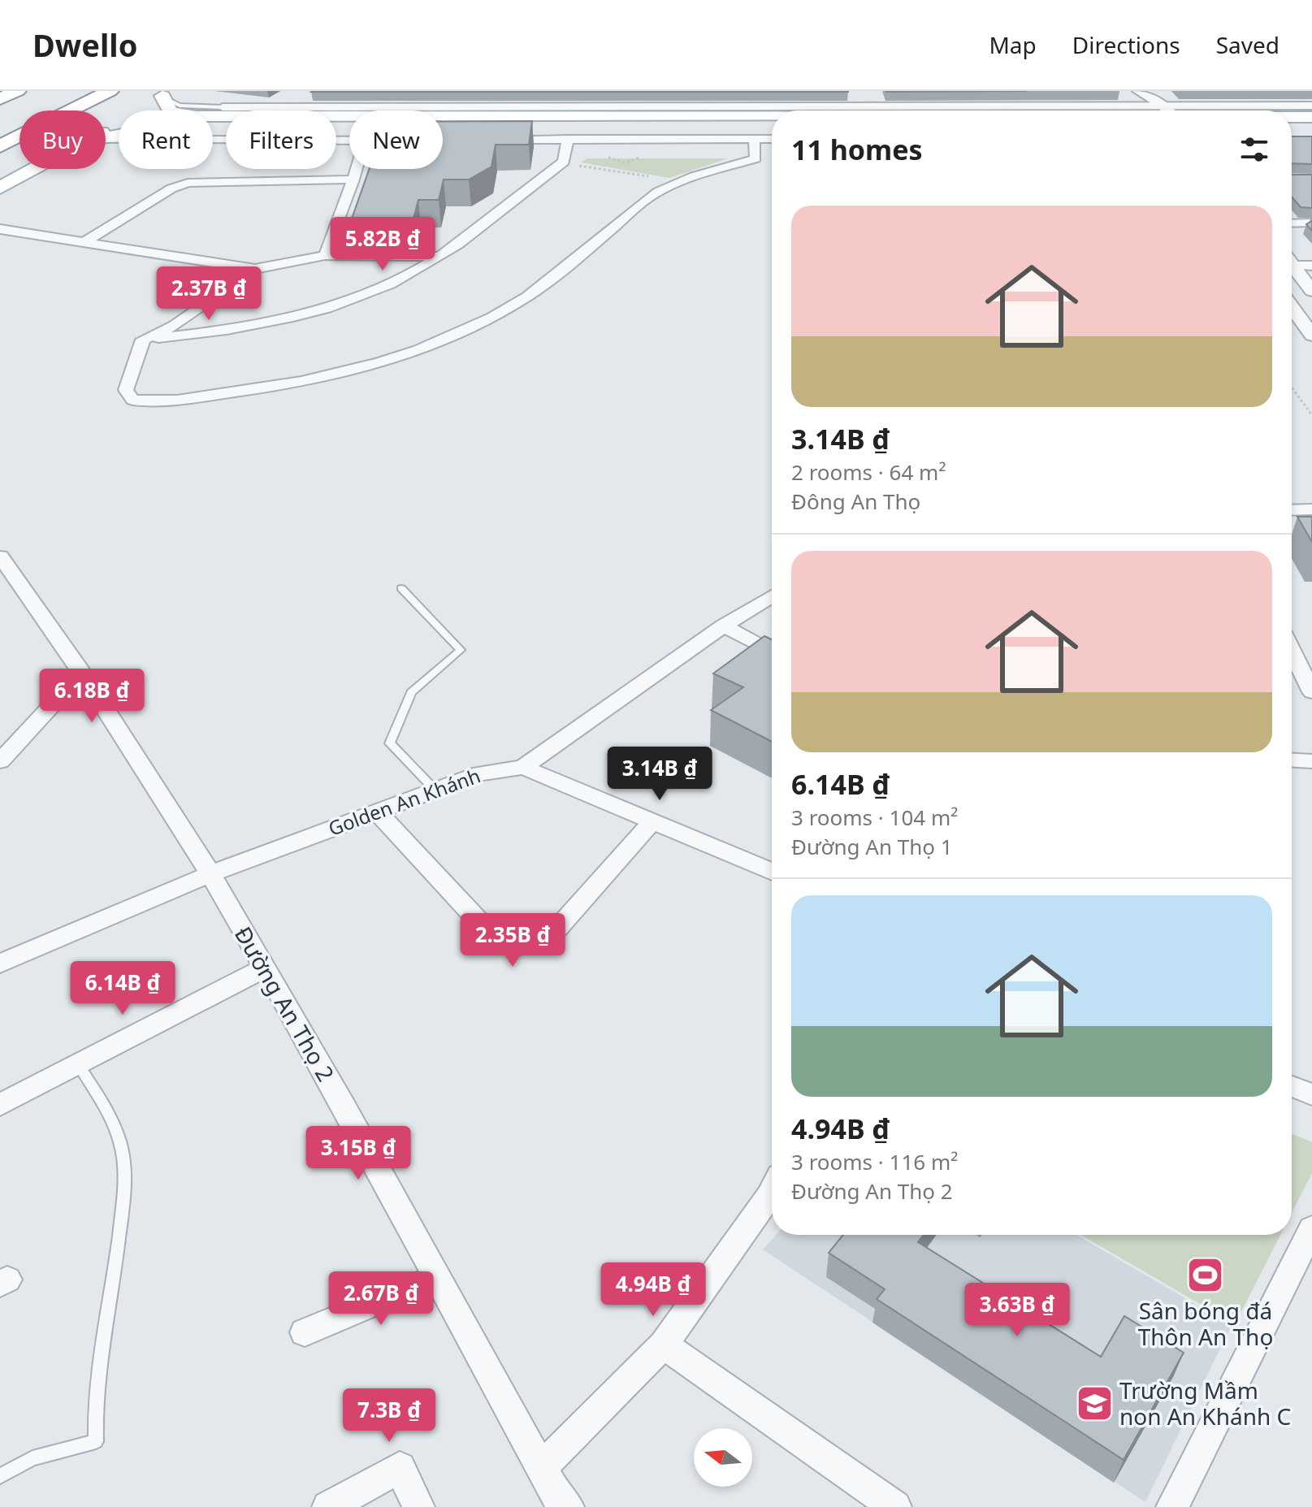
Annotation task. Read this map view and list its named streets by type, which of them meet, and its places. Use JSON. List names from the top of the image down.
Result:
{
  "streets": {
    "street": ["Golden An Khánh", "Đường An Thọ 2"]
  },
  "crossings": [
    ["Golden An Khánh", "Đường An Thọ 2"]
  ],
  "places": {
    "sports": ["Sân bóng đá Thôn An Thọ"],
    "school or university": ["Trường Mầm non An Khánh C"]
  },
  "north": "left",
  "page": {
    "header": "Dwello",
    "nav": ["Map", "Directions", "Saved"],
    "chip": [
      "Buy",
      "Rent",
      "Filters",
      "New"
    ],
    "heading": "11 homes",
    "list": [
      {
        "name": "3.14B ₫",
        "note": "2 rooms · 64 m² · Đông An Thọ"
      },
      {
        "name": "6.14B ₫",
        "note": "3 rooms · 104 m² · Đường An Thọ 1"
      },
      {
        "name": "4.94B ₫",
        "note": "3 rooms · 116 m² · Đường An Thọ 2"
      }
    ],
    "price": [
      "5.82B ₫",
      "2.37B ₫",
      "6.18B ₫",
      "3.14B ₫",
      "2.35B ₫",
      "6.14B ₫",
      "3.15B ₫",
      "4.94B ₫",
      "2.67B ₫",
      "3.63B ₫",
      "7.3B ₫"
    ]
  }
}
